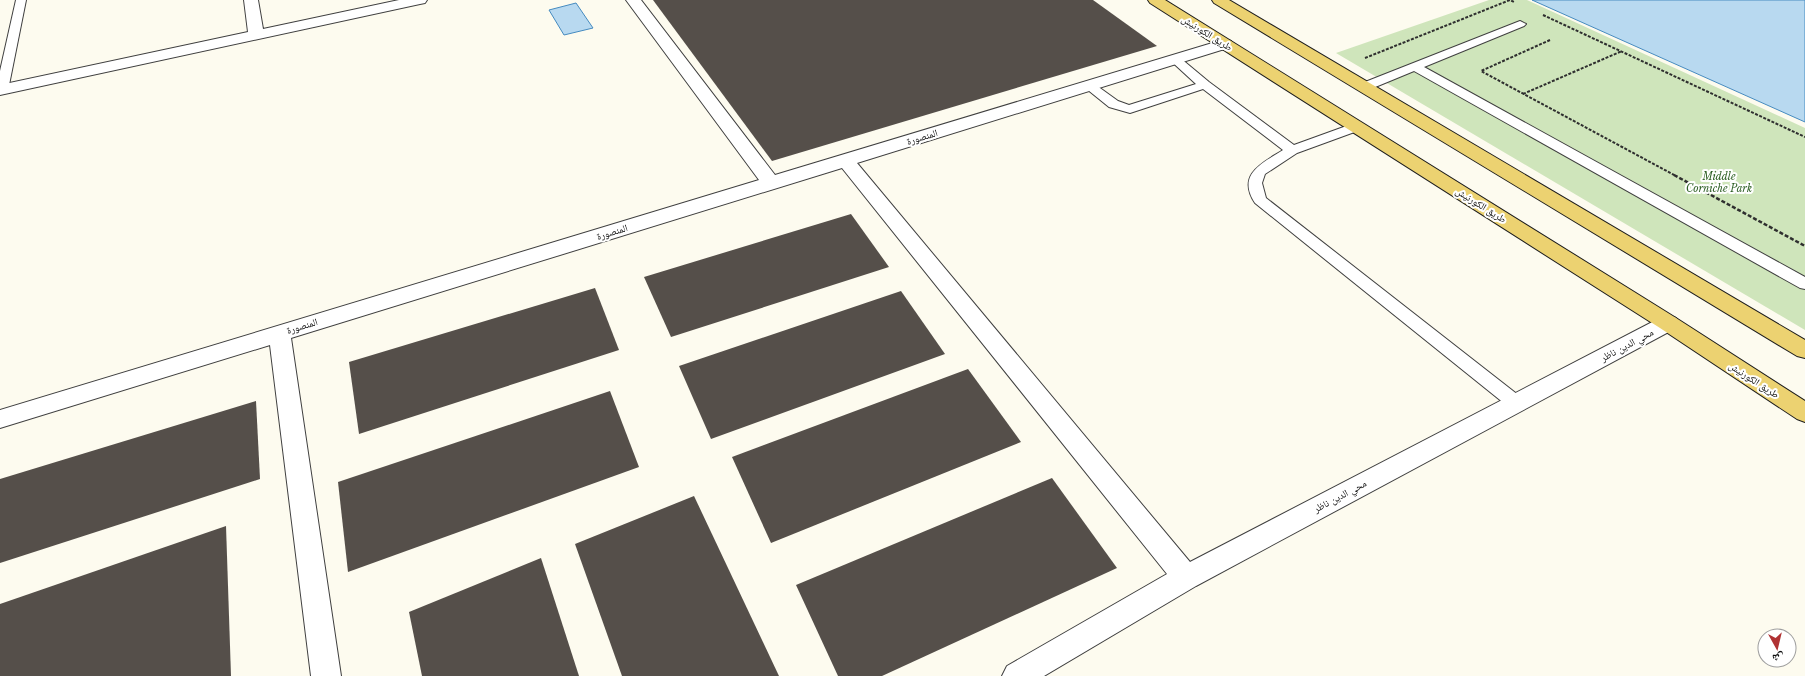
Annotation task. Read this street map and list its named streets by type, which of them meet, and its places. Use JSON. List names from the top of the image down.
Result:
{
  "streets": {
    "main road": ["طريق الكورنيش"],
    "street": ["المنصورة", "محي الدين ناظر"]
  },
  "crossings": [
    ["طريق الكورنيش", "المنصورة"],
    ["طريق الكورنيش", "محي الدين ناظر"]
  ],
  "parks": ["Middle Corniche Park"],
  "north": "bottom"
}
